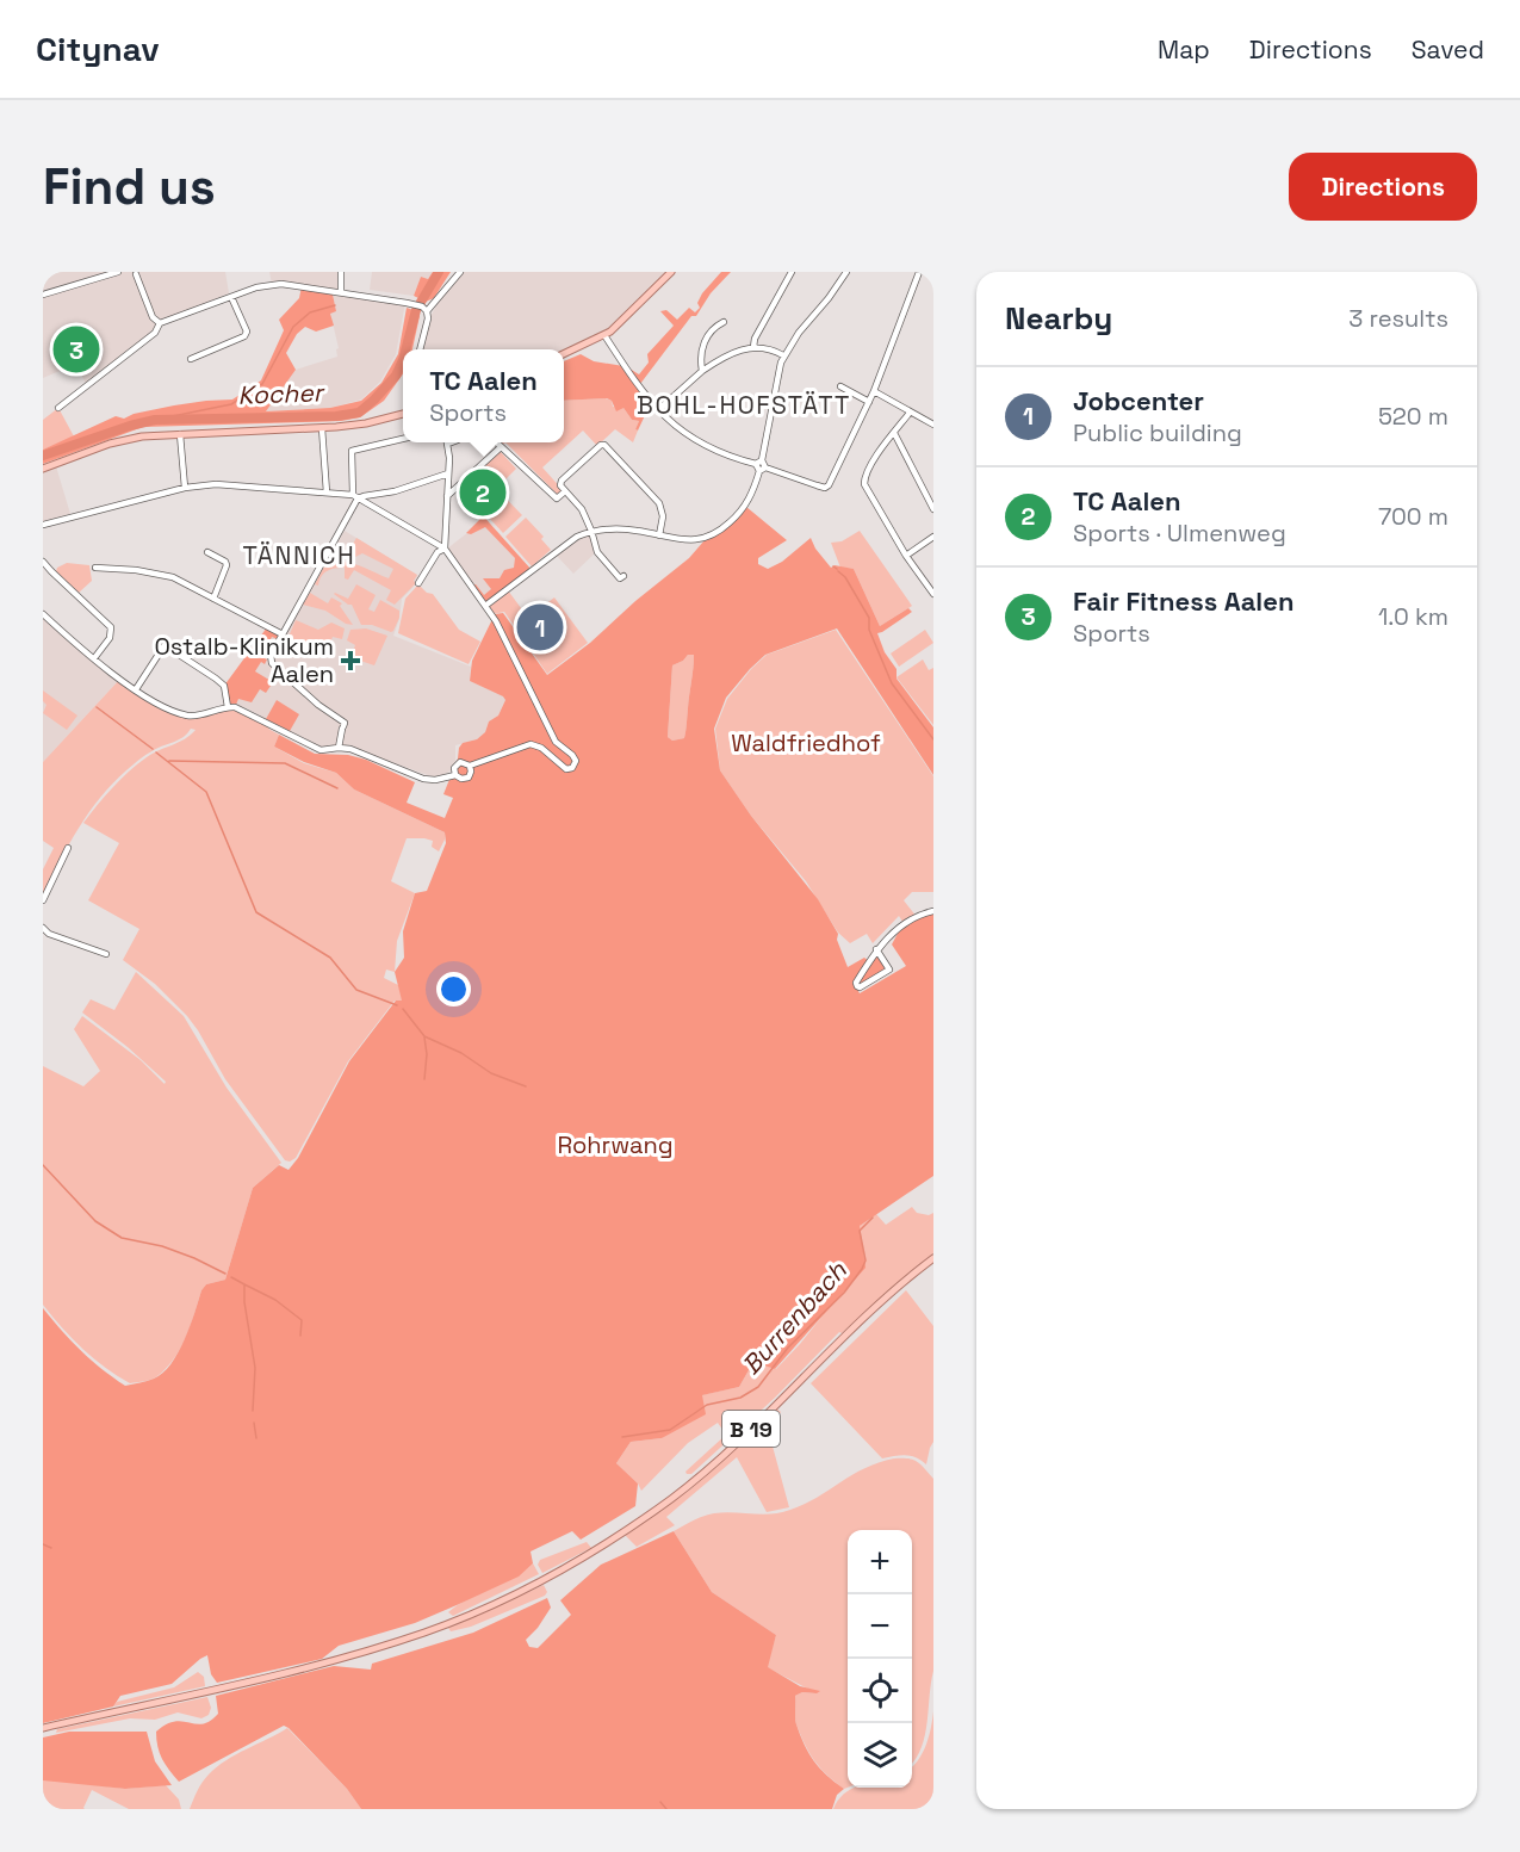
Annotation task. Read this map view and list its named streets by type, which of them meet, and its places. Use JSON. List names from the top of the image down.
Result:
{
  "streets": {
    "main road": ["B 19"]
  },
  "districts": ["BOHL-HOFSTÄTT", "TÄNNICH"],
  "water": ["Kocher", "Burrenbach"],
  "parks": ["Waldfriedhof", "Rohrwang"],
  "places": {
    "health": ["Ostalb-Klinikum Aalen"]
  },
  "page": {
    "header": "Citynav",
    "nav": ["Map", "Directions", "Saved"],
    "buttons": "Directions",
    "title": "Find us",
    "heading": ["Nearby", "3 results"],
    "pins": ["3", "2", "1"],
    "popup": ["TC Aalen", "Sports"],
    "list": [
      {
        "mark": "1",
        "name": "Jobcenter",
        "note": "Public building",
        "value": "520 m"
      },
      {
        "mark": "2",
        "name": "TC Aalen",
        "note": "Sports · Ulmenweg",
        "value": "700 m"
      },
      {
        "mark": "3",
        "name": "Fair Fitness Aalen",
        "note": "Sports",
        "value": "1.0 km"
      }
    ],
    "map_buttons": ["+", "−"]
  }
}
